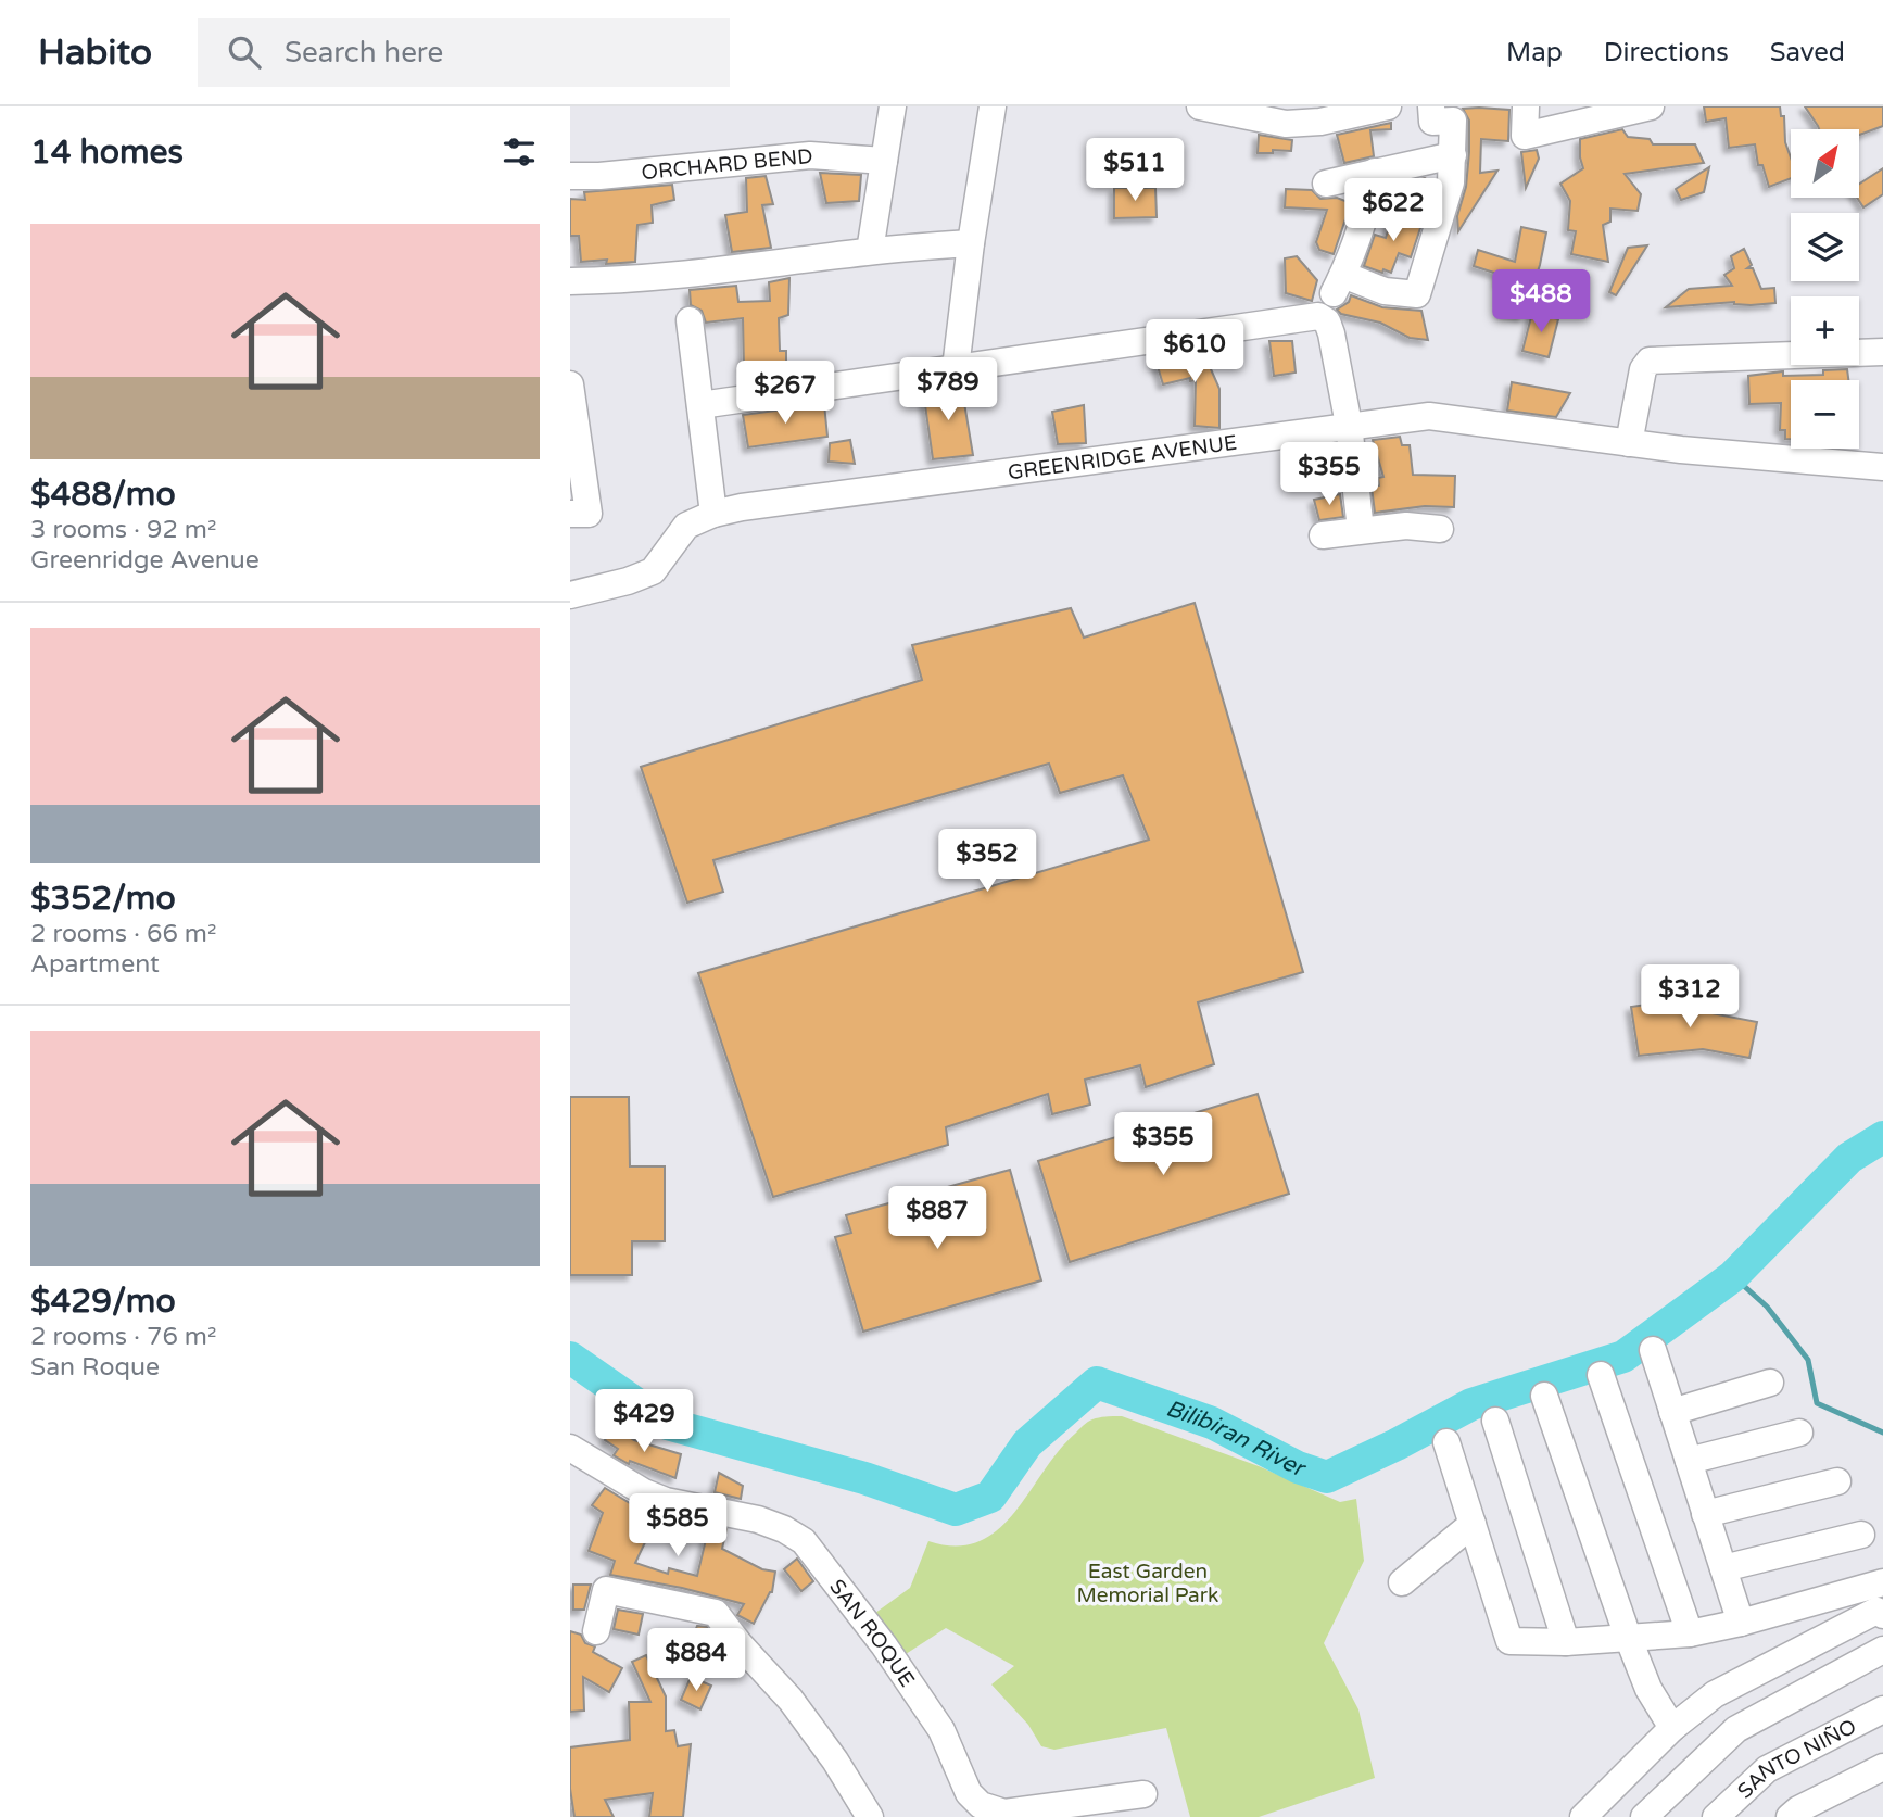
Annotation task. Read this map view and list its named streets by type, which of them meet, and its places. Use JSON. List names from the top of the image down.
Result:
{
  "streets": {
    "street": [
      "ORCHARD BEND",
      "GREENRIDGE AVENUE",
      "SAN ROQUE",
      "SANTO NIÑO"
    ]
  },
  "water": ["Bilibiran River"],
  "parks": ["East Garden Memorial Park"],
  "north": "top right",
  "page": {
    "header": "Habito",
    "search": "Search here",
    "nav": ["Map", "Directions", "Saved"],
    "heading": "14 homes",
    "map_buttons": ["+", "−"],
    "price": [
      "$511",
      "$622",
      "$488",
      "$610",
      "$789",
      "$267",
      "$355",
      "$352",
      "$312",
      "$355",
      "$887",
      "$429",
      "$585",
      "$884"
    ],
    "list": [
      {
        "name": "$488/mo",
        "note": "3 rooms · 92 m² · Greenridge Avenue"
      },
      {
        "name": "$352/mo",
        "note": "2 rooms · 66 m² · Apartment"
      },
      {
        "name": "$429/mo",
        "note": "2 rooms · 76 m² · San Roque"
      }
    ]
  }
}
